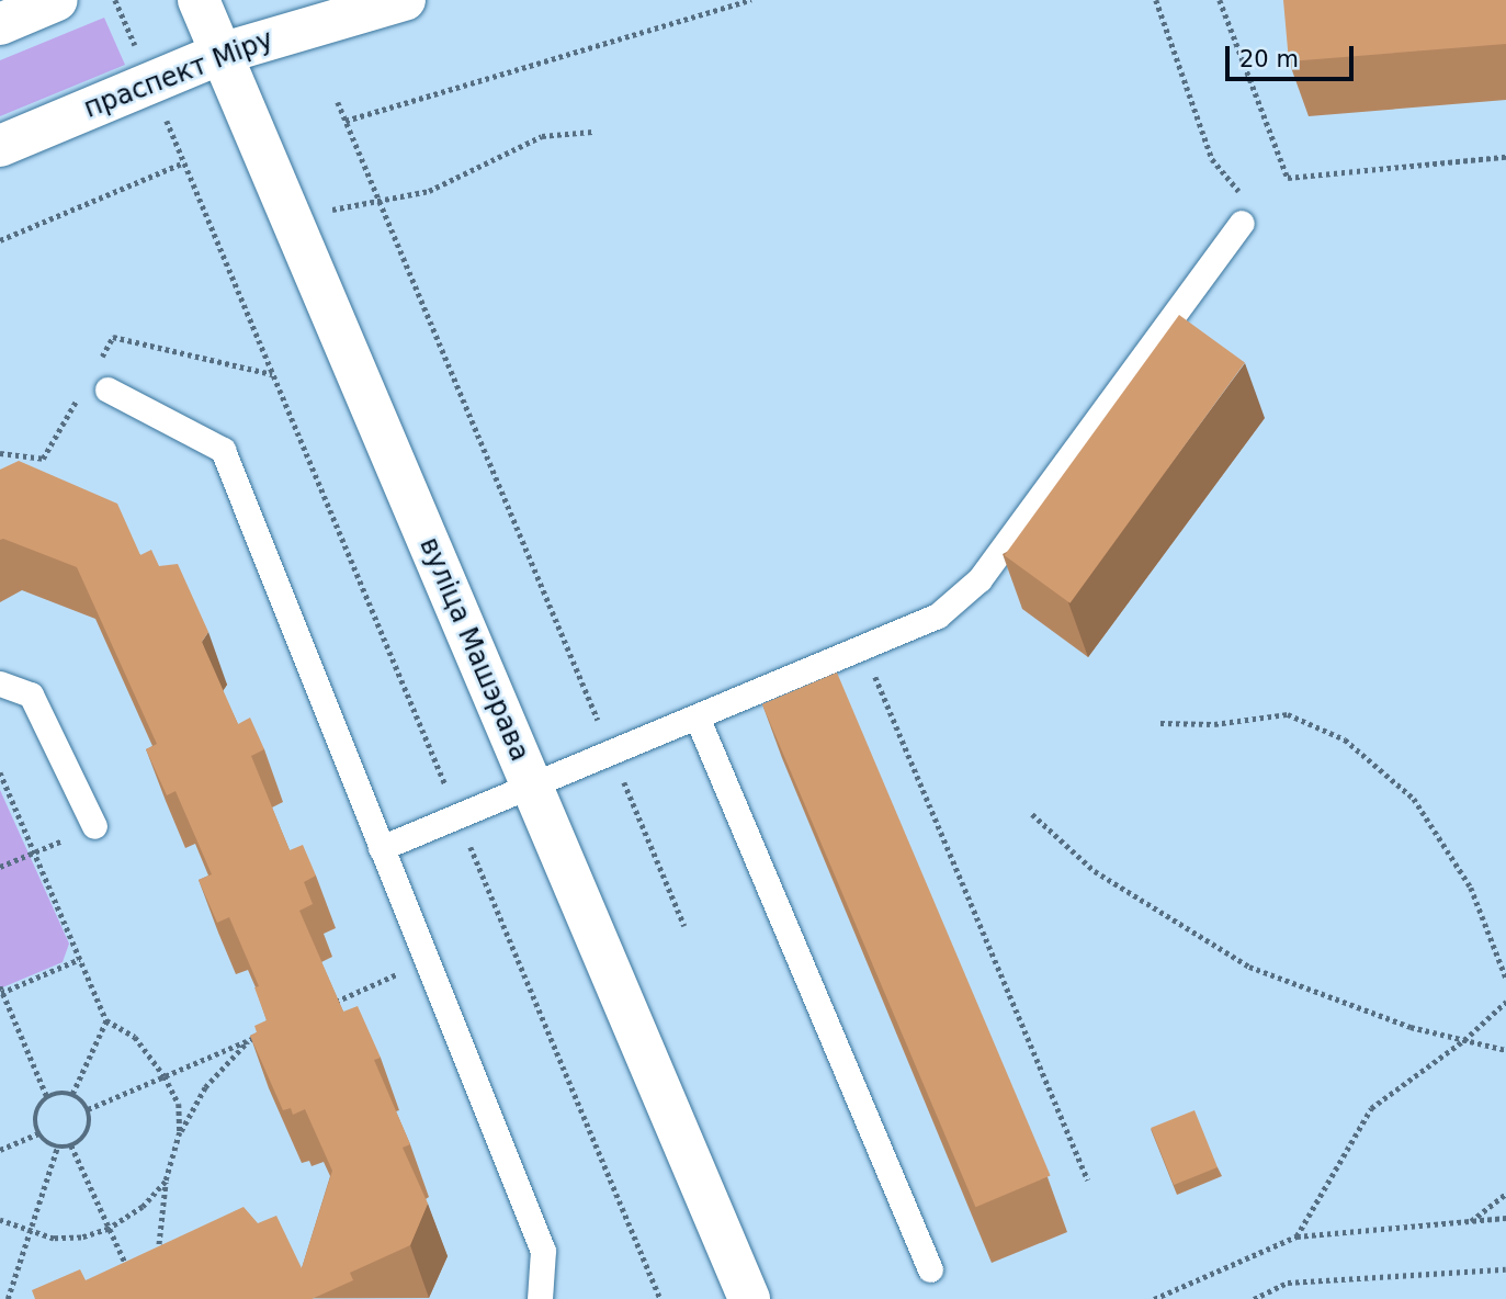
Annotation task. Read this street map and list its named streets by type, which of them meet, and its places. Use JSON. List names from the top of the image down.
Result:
{
  "streets": {
    "street": ["праспект Міру", "вуліца Машэрава"]
  },
  "crossings": [
    ["праспект Міру", "вуліца Машэрава"]
  ],
  "scale_bar": "20 m"
}
